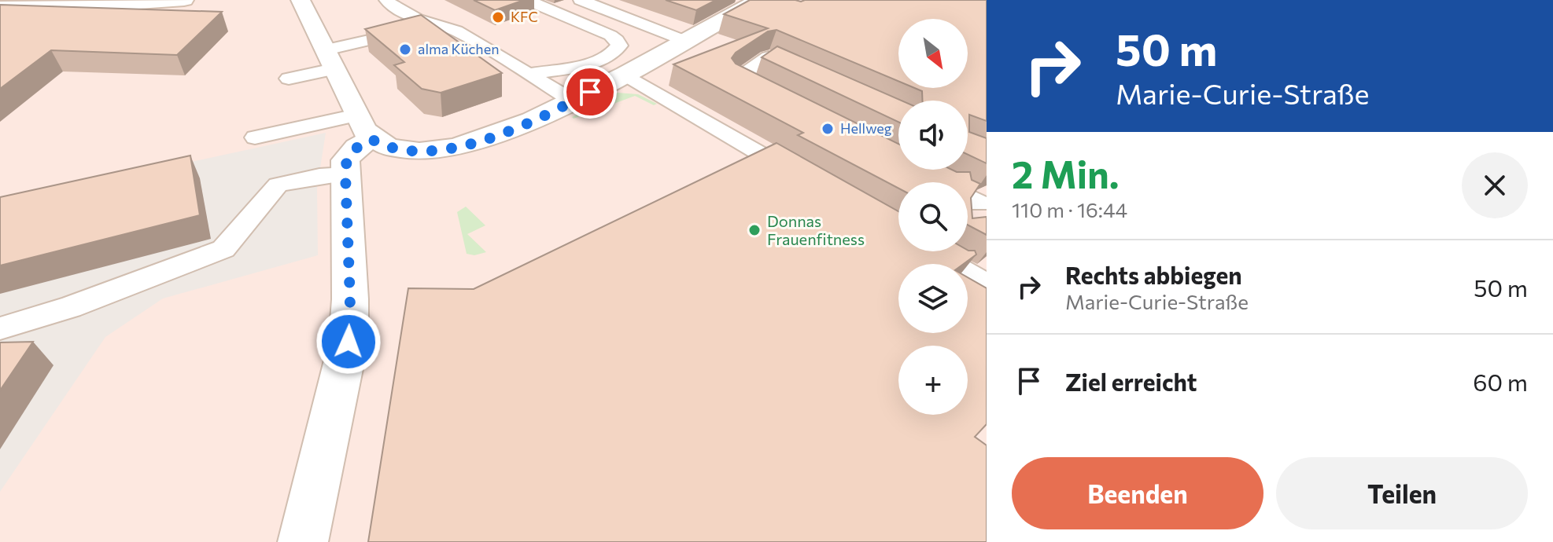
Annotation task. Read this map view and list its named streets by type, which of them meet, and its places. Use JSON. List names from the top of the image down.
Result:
{
  "places": [
    "KFC",
    "alma Küchen",
    "Hellweg",
    "Donnas Frauenfitness"
  ],
  "north": "bottom right",
  "page": {
    "turn": ["50 m", "Marie-Curie-Straße"],
    "map_buttons": "+",
    "heading": ["2 Min.", "110 m · 16:44"],
    "list": [
      {
        "name": "Rechts abbiegen",
        "note": "Marie-Curie-Straße",
        "value": "50 m"
      },
      {
        "name": "Ziel erreicht",
        "value": "60 m"
      }
    ],
    "buttons": ["Beenden", "Teilen"]
  }
}
